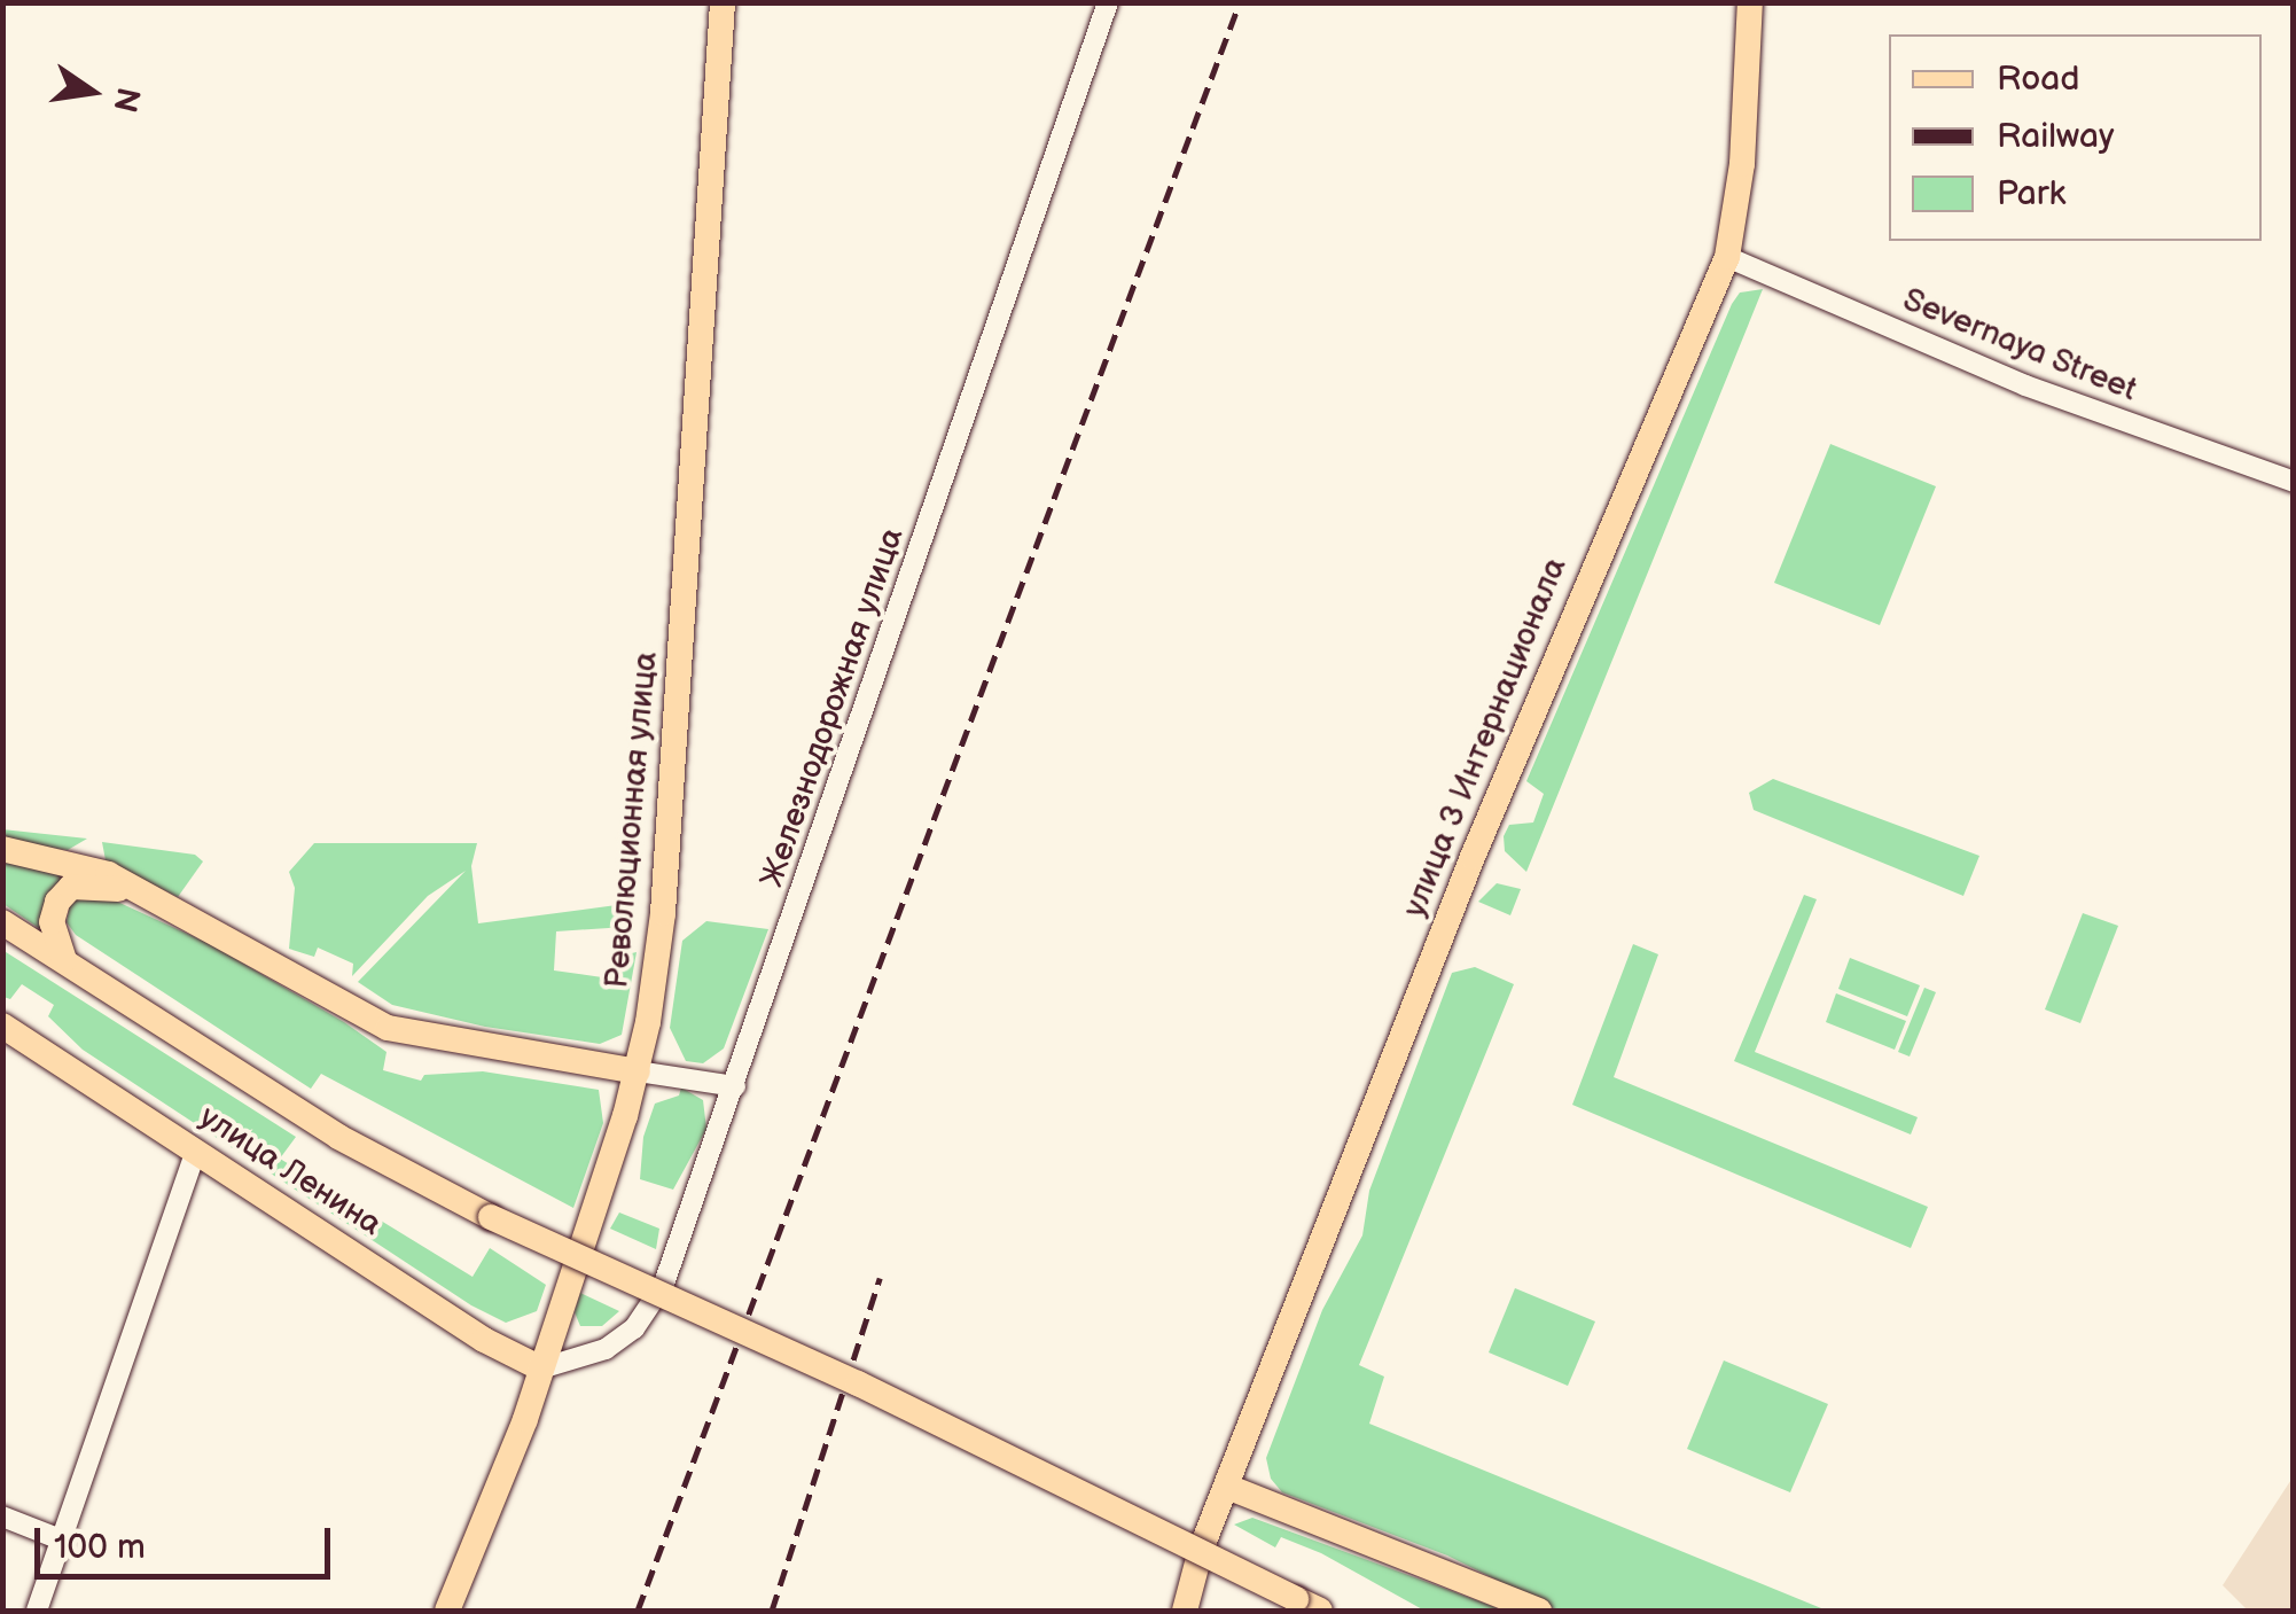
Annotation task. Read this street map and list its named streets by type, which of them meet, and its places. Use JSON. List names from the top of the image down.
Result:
{
  "streets": {
    "main road": ["улица 3 Интернационала", "Революционная улица", "улица Ленина"],
    "street": ["Severnaya Street", "Железнодорожная улица"]
  },
  "crossings": [
    ["Severnaya Street", "улица 3 Интернационала"],
    ["Железнодорожная улица", "Революционная улица"],
    ["Железнодорожная улица", "улица Ленина"],
    ["Революционная улица", "улица Ленина"]
  ],
  "legend": ["Road", "Railway", "Park"],
  "scale_bar": "100 m",
  "north": "right"
}
